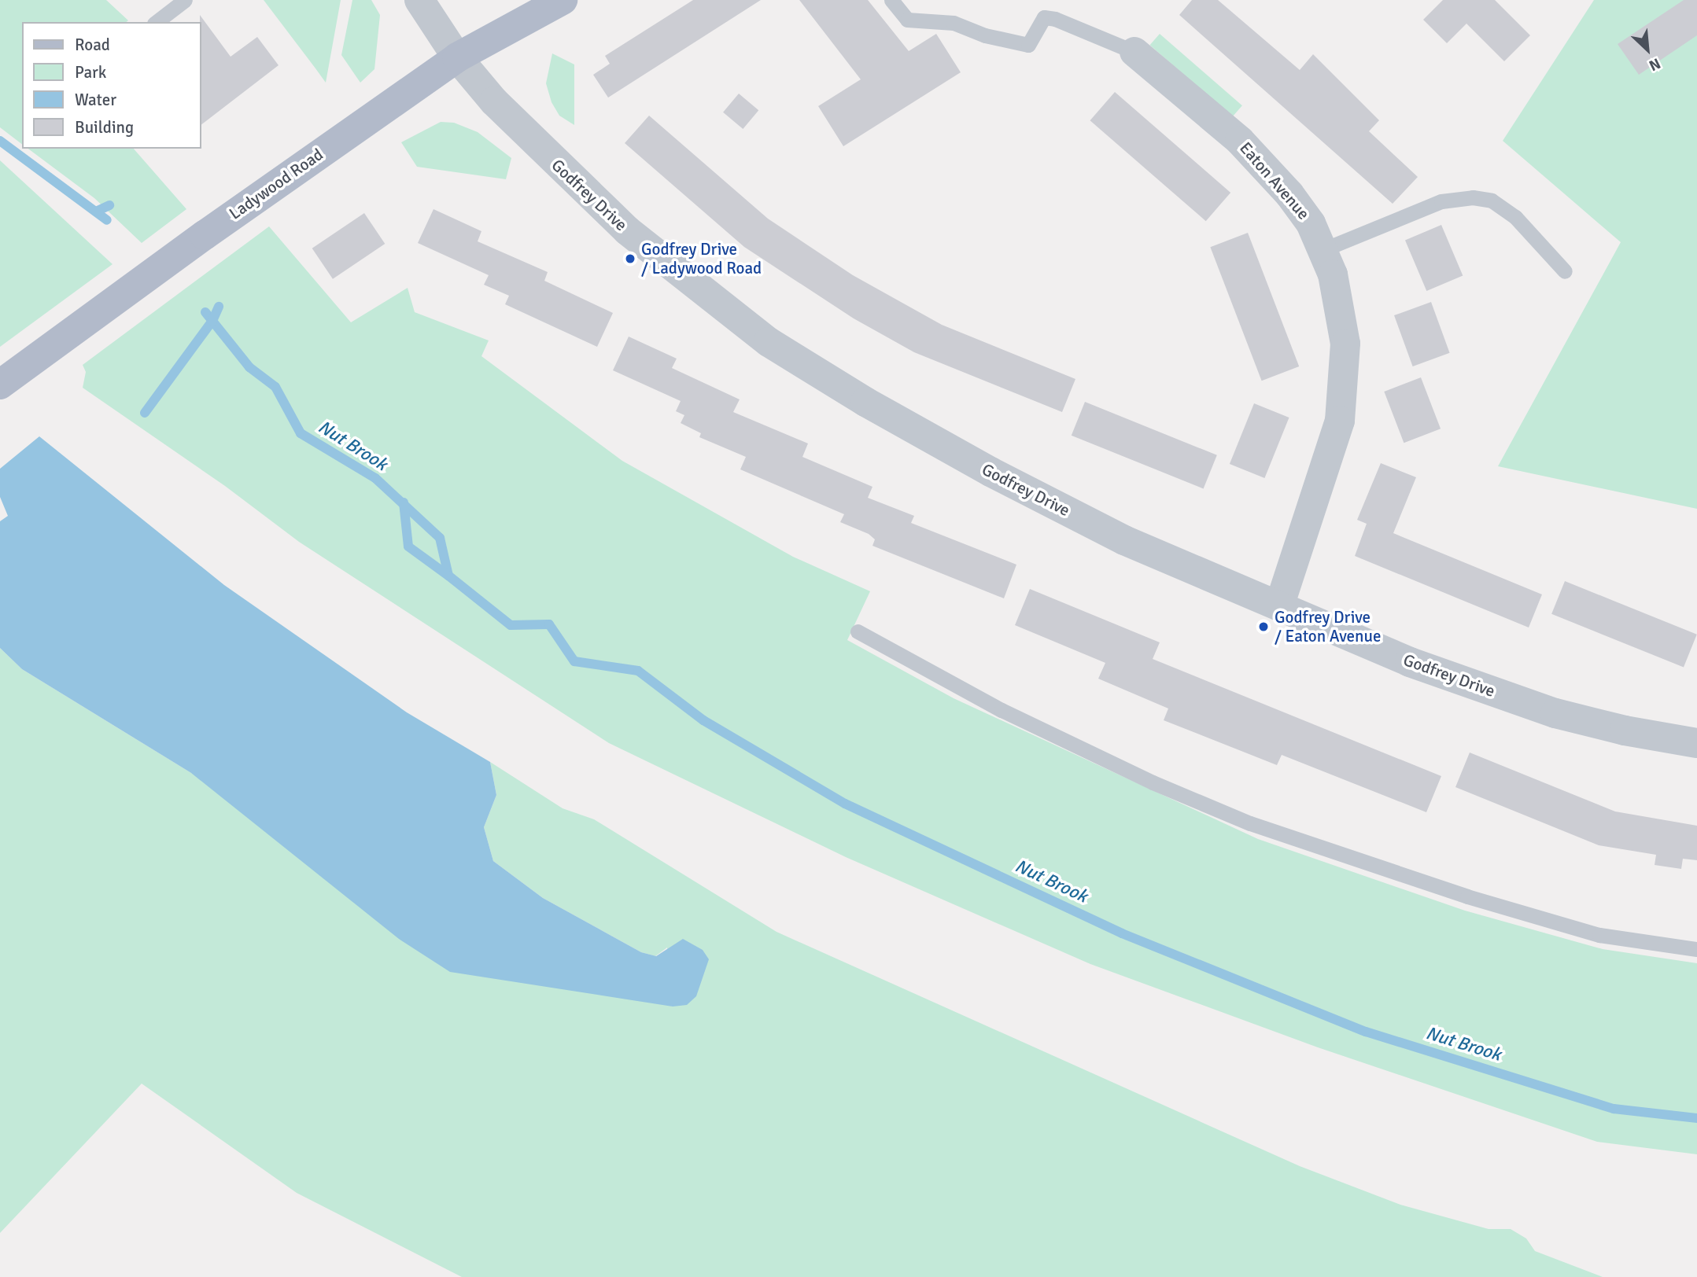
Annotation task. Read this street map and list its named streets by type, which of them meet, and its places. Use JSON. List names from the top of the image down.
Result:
{
  "streets": {
    "main road": ["Ladywood Road"],
    "street": ["Eaton Avenue", "Godfrey Drive"]
  },
  "crossings": [
    ["Eaton Avenue", "Godfrey Drive"],
    ["Ladywood Road", "Godfrey Drive"]
  ],
  "water": ["Nut Brook"],
  "places": ["Godfrey Drive / Ladywood Road", "Godfrey Drive / Eaton Avenue"],
  "legend": [
    "Road",
    "Park",
    "Water",
    "Building"
  ],
  "north": "bottom right"
}
